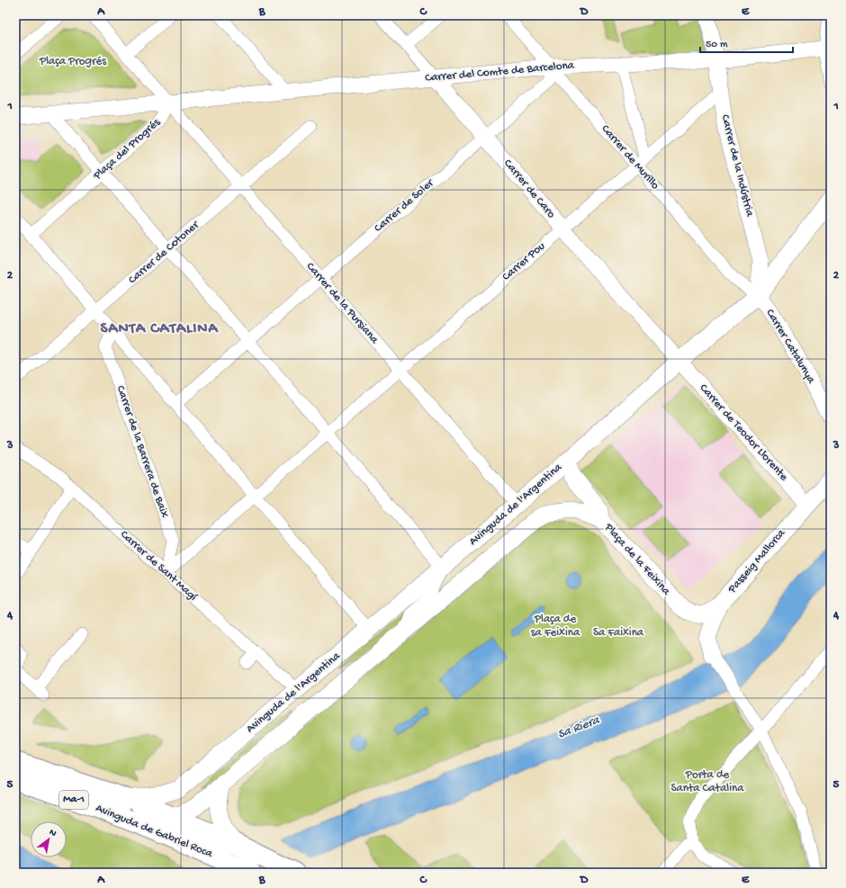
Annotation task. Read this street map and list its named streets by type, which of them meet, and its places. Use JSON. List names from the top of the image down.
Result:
{
  "streets": {
    "highway": ["Ma-1", "Avinguda de Gabriel Roca"],
    "main road": ["Avinguda de l'Argentina", "Plaça de la Feixina", "Passeig Mallorca"],
    "street": [
      "Carrer del Comte de Barcelona",
      "Plaça del Progrés",
      "Carrer de Murillo",
      "Carrer de la Indústria",
      "Carrer de Caro",
      "Carrer de Soler",
      "Carrer de Cotoner",
      "Carrer Pou",
      "Carrer de la Pursiana",
      "Carrer Catalunya",
      "Carrer de Teodor Llorente",
      "Carrer de la Barrera de Baix",
      "Carrer de Sant Magí"
    ]
  },
  "crossings": [
    ["Carrer del Comte de Barcelona", "Plaça del Progrés"],
    ["Carrer del Comte de Barcelona", "Carrer de Murillo"],
    ["Carrer del Comte de Barcelona", "Carrer de la Indústria"],
    ["Carrer del Comte de Barcelona", "Carrer de Caro"],
    ["Carrer del Comte de Barcelona", "Carrer de Soler"],
    ["Carrer del Comte de Barcelona", "Carrer de la Pursiana"],
    ["Plaça del Progrés", "Carrer de la Pursiana"],
    ["Carrer de Murillo", "Carrer de la Indústria"],
    ["Carrer de Murillo", "Carrer de Soler"],
    ["Carrer de Murillo", "Carrer Pou"],
    ["Carrer de Murillo", "Carrer Catalunya"],
    ["Carrer de Murillo", "Avinguda de l'Argentina"],
    ["Carrer de la Indústria", "Carrer Pou"],
    ["Carrer de la Indústria", "Carrer Catalunya"],
    ["Carrer de la Indústria", "Avinguda de l'Argentina"],
    ["Carrer de Caro", "Carrer de Soler"],
    ["Carrer de Caro", "Carrer Pou"],
    ["Carrer de Caro", "Carrer de Teodor Llorente"],
    ["Carrer de Caro", "Avinguda de l'Argentina"],
    ["Carrer de Soler", "Carrer de la Pursiana"],
    ["Carrer de Cotoner", "Carrer de la Pursiana"],
    ["Carrer Pou", "Carrer de la Pursiana"],
    ["Carrer Pou", "Carrer de la Barrera de Baix"],
    ["Carrer Pou", "Carrer de Sant Magí"],
    ["Carrer de la Pursiana", "Avinguda de l'Argentina"],
    ["Carrer Catalunya", "Avinguda de l'Argentina"],
    ["Carrer de Teodor Llorente", "Avinguda de l'Argentina"],
    ["Carrer de Teodor Llorente", "Passeig Mallorca"],
    ["Carrer de la Barrera de Baix", "Carrer de Sant Magí"],
    ["Avinguda de l'Argentina", "Plaça de la Feixina"],
    ["Avinguda de l'Argentina", "Carrer de Sant Magí"],
    ["Avinguda de l'Argentina", "Avinguda de Gabriel Roca"],
    ["Plaça de la Feixina", "Passeig Mallorca"]
  ],
  "districts": ["SANTA CATALINA"],
  "water": ["Sa Riera"],
  "parks": [
    "Plaça Progrés",
    "Plaça de sa Feixina",
    "Sa Faixina",
    "Porta de Santa Catalina"
  ],
  "scale_bar": "50 m",
  "north": "top right",
  "grid": {
    "columns": [
      "A",
      "B",
      "C",
      "D",
      "E"
    ],
    "rows": [
      "1",
      "2",
      "3",
      "4",
      "5"
    ]
  }
}
